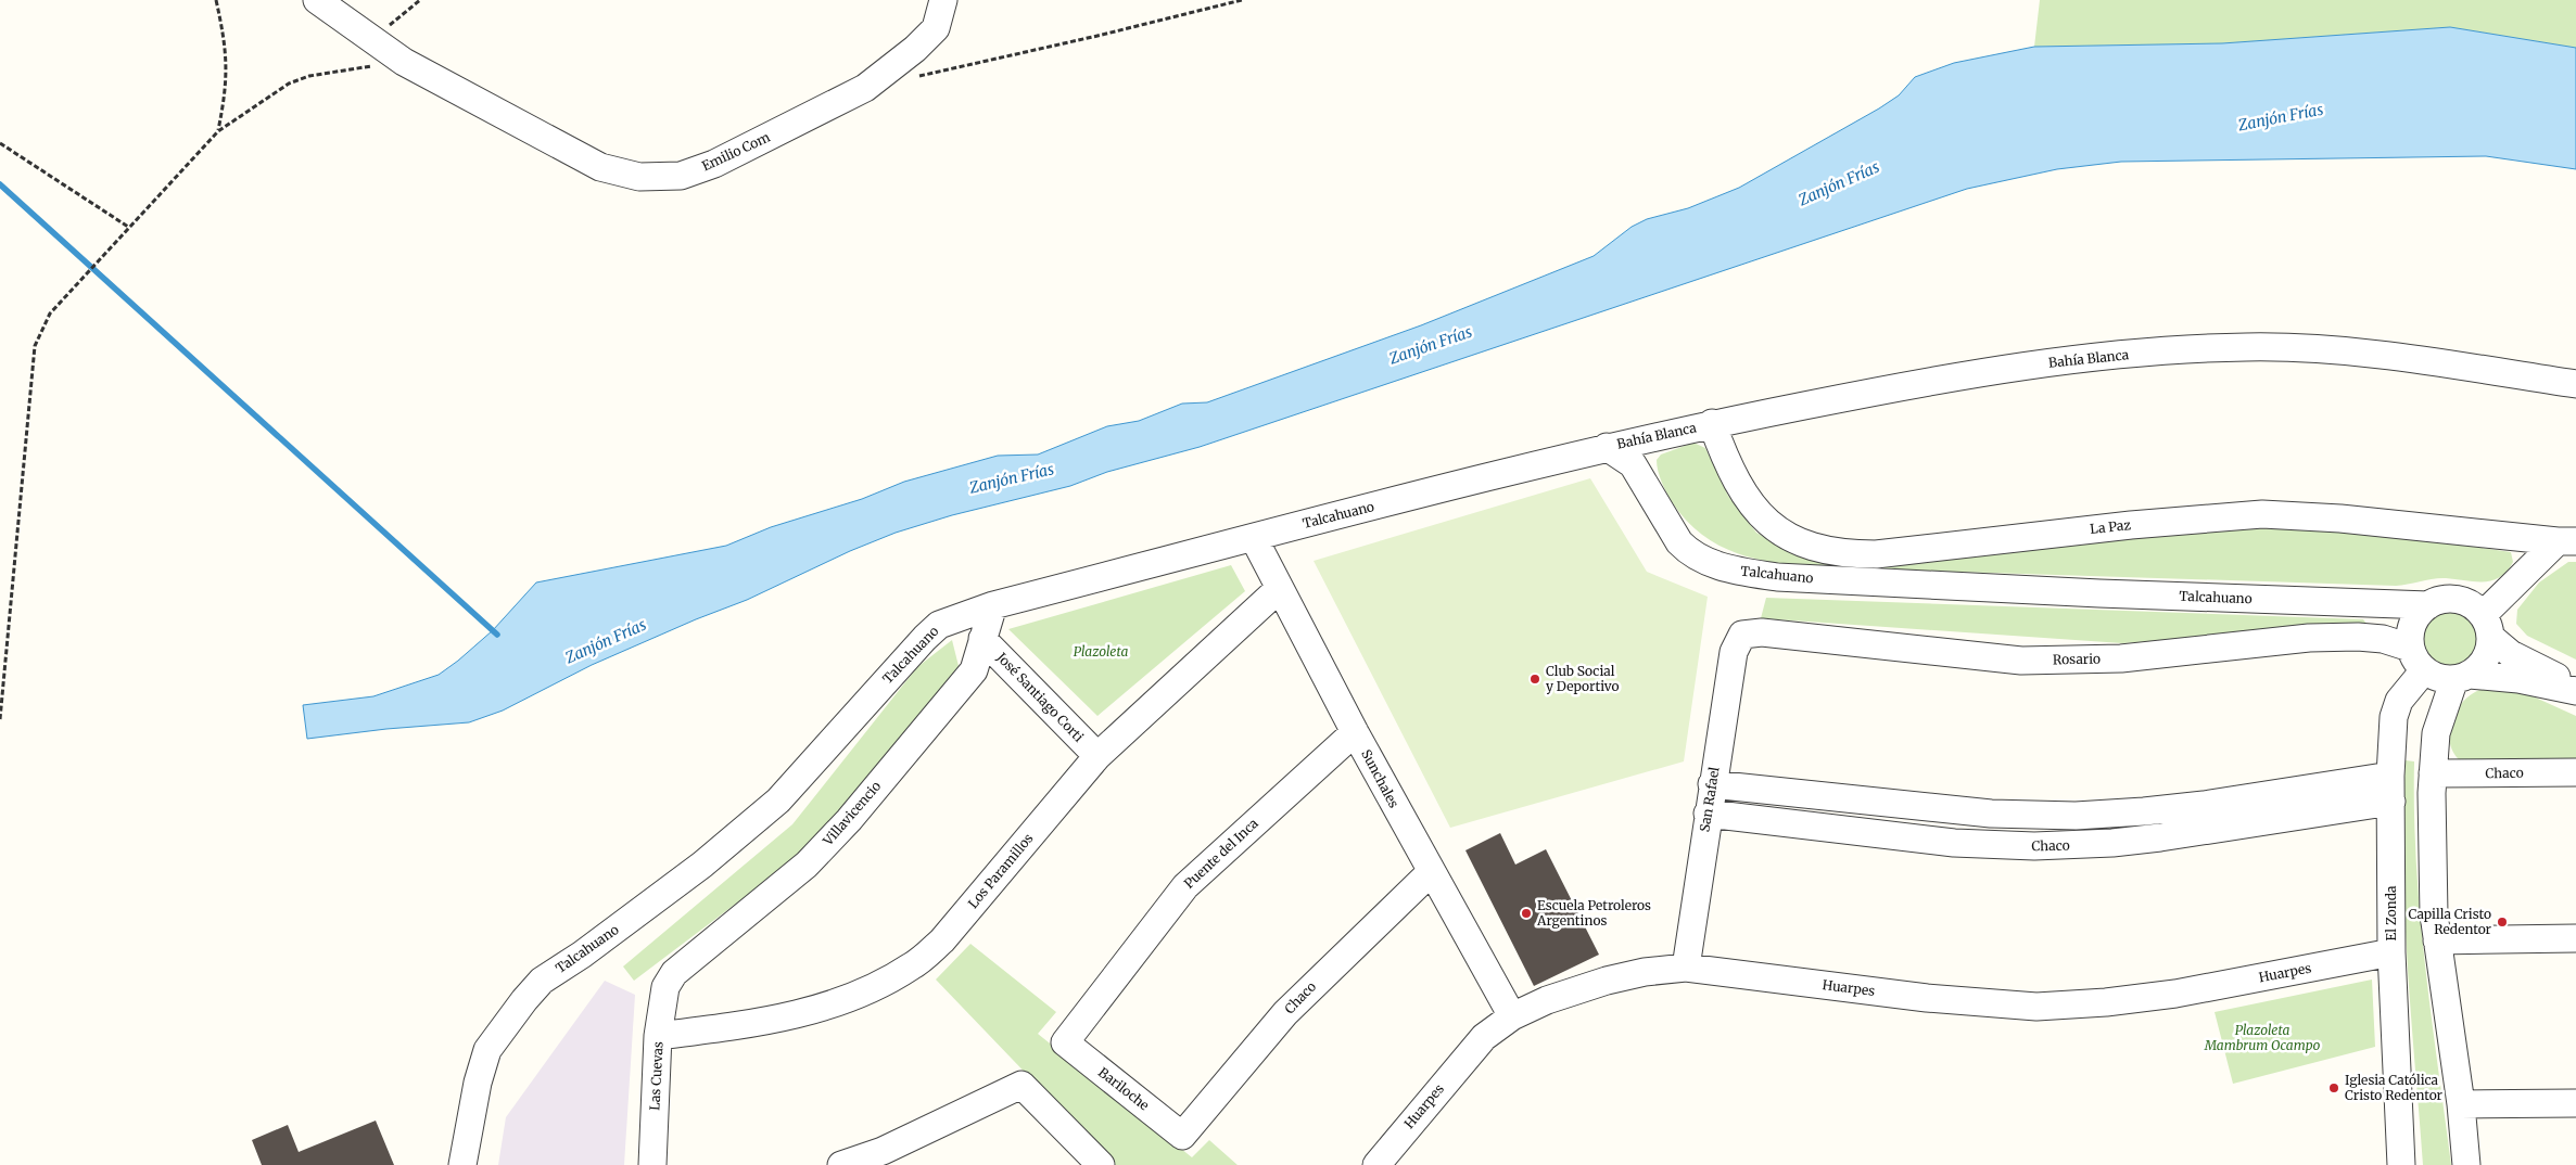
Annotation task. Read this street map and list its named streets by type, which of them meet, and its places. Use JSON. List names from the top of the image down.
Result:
{
  "streets": {
    "street": [
      "Emilio Com",
      "Bahía Blanca",
      "Talcahuano",
      "La Paz",
      "Rosario",
      "José Santiago Corti",
      "Chaco",
      "Sunchales",
      "San Rafael",
      "Villavicencio",
      "Puente del Inca",
      "Los Paramillos",
      "El Zonda",
      "Huarpes",
      "Las Cuevas",
      "Bariloche"
    ]
  },
  "crossings": [
    ["Bahía Blanca", "Talcahuano"],
    ["Bahía Blanca", "La Paz"],
    ["Talcahuano", "Rosario"],
    ["Talcahuano", "Sunchales"],
    ["Talcahuano", "Villavicencio"],
    ["Talcahuano", "El Zonda"],
    ["Rosario", "San Rafael"],
    ["Rosario", "El Zonda"],
    ["José Santiago Corti", "Villavicencio"],
    ["José Santiago Corti", "Los Paramillos"],
    ["Chaco", "Sunchales"],
    ["Chaco", "San Rafael"],
    ["Chaco", "El Zonda"],
    ["Chaco", "Bariloche"],
    ["Sunchales", "Puente del Inca"],
    ["Sunchales", "Los Paramillos"],
    ["Sunchales", "Huarpes"],
    ["San Rafael", "Huarpes"],
    ["Villavicencio", "Las Cuevas"],
    ["Puente del Inca", "Bariloche"],
    ["Los Paramillos", "Las Cuevas"],
    ["El Zonda", "Huarpes"]
  ],
  "water": ["Zanjón Frías"],
  "parks": ["Plazoleta", "Plazoleta Mambrum Ocampo"],
  "places": [
    "Club Social y Deportivo",
    "Escuela Petroleros Argentinos",
    "Capilla Cristo Redentor",
    "Iglesia Católica Cristo Redentor"
  ]
}
